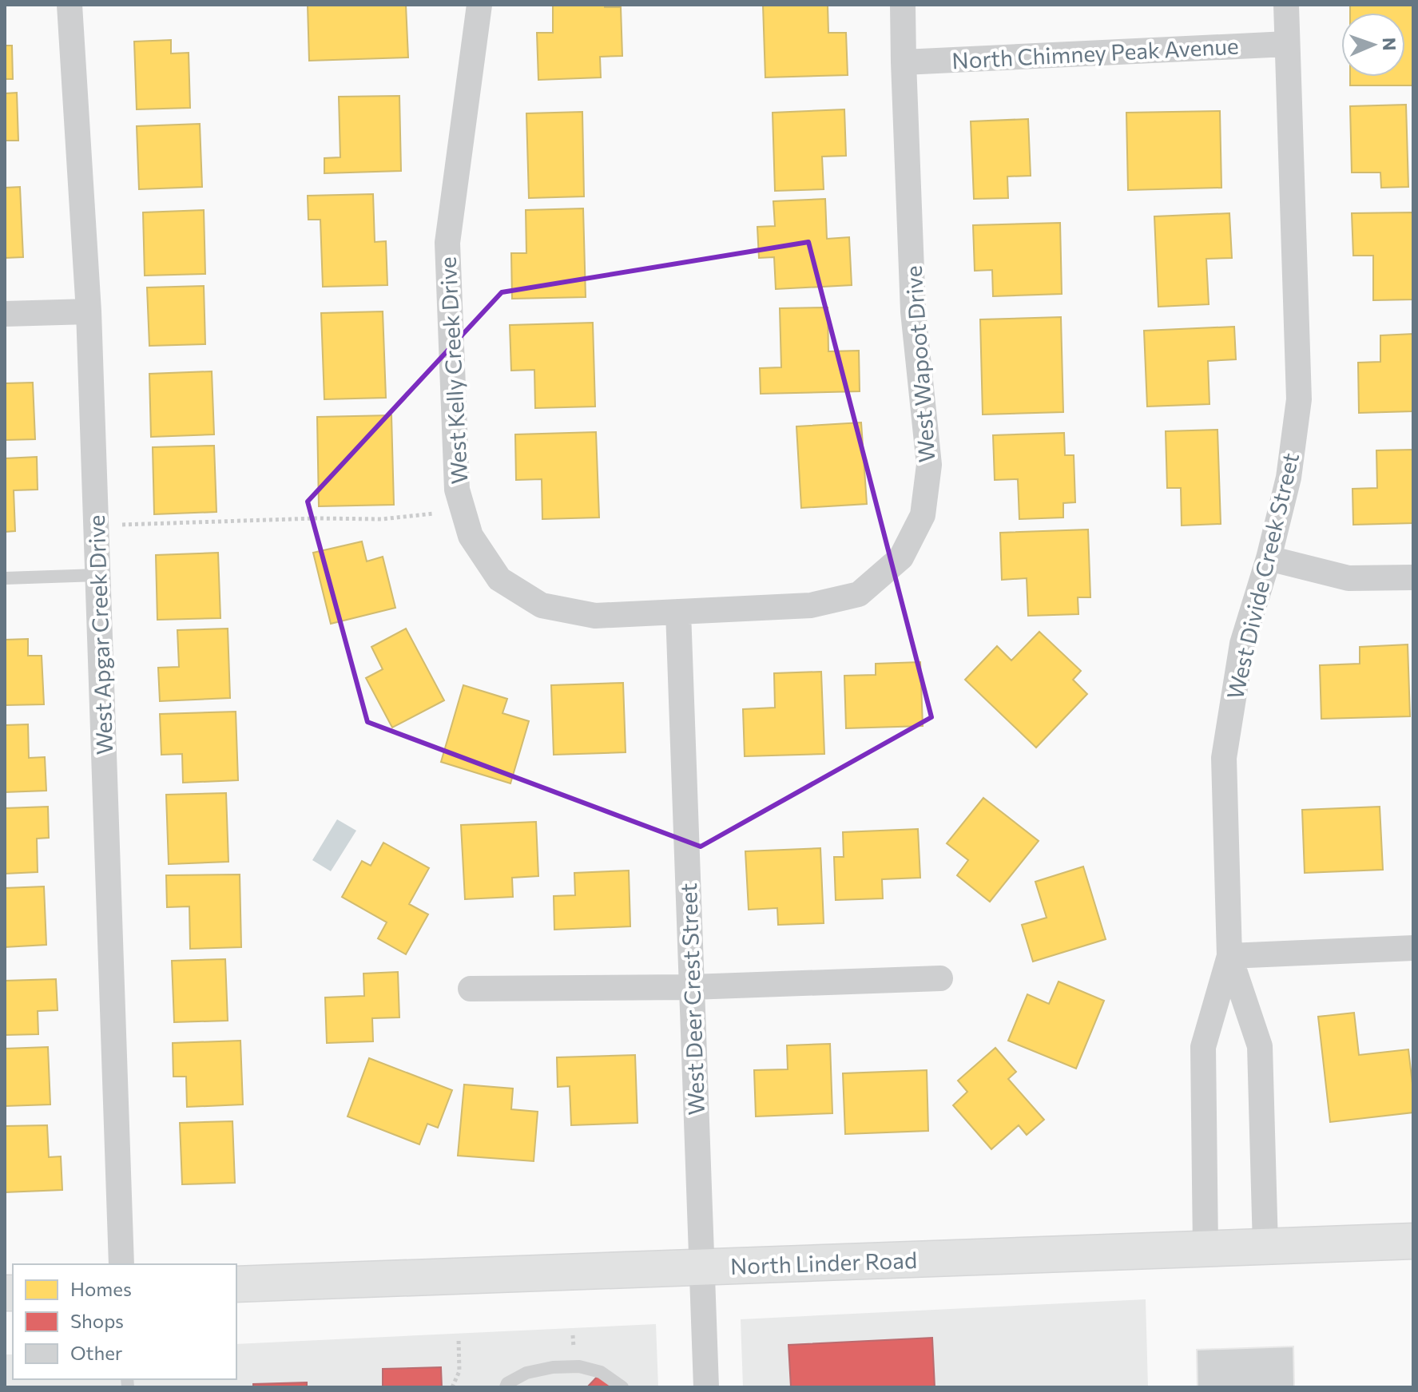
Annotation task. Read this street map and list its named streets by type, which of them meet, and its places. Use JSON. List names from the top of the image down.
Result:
{
  "streets": {
    "main road": ["North Linder Road"],
    "street": [
      "North Chimney Peak Avenue",
      "West Wapoot Drive",
      "West Kelly Creek Drive",
      "West Divide Creek Street",
      "West Apgar Creek Drive",
      "West Deer Crest Street"
    ]
  },
  "crossings": [
    ["North Chimney Peak Avenue", "West Wapoot Drive"],
    ["North Chimney Peak Avenue", "West Divide Creek Street"],
    ["West Wapoot Drive", "West Kelly Creek Drive"],
    ["West Wapoot Drive", "West Deer Crest Street"],
    ["West Kelly Creek Drive", "West Deer Crest Street"],
    ["West Divide Creek Street", "North Linder Road"],
    ["West Deer Crest Street", "North Linder Road"]
  ],
  "legend": ["Homes", "Shops", "Other"],
  "north": "right"
}
